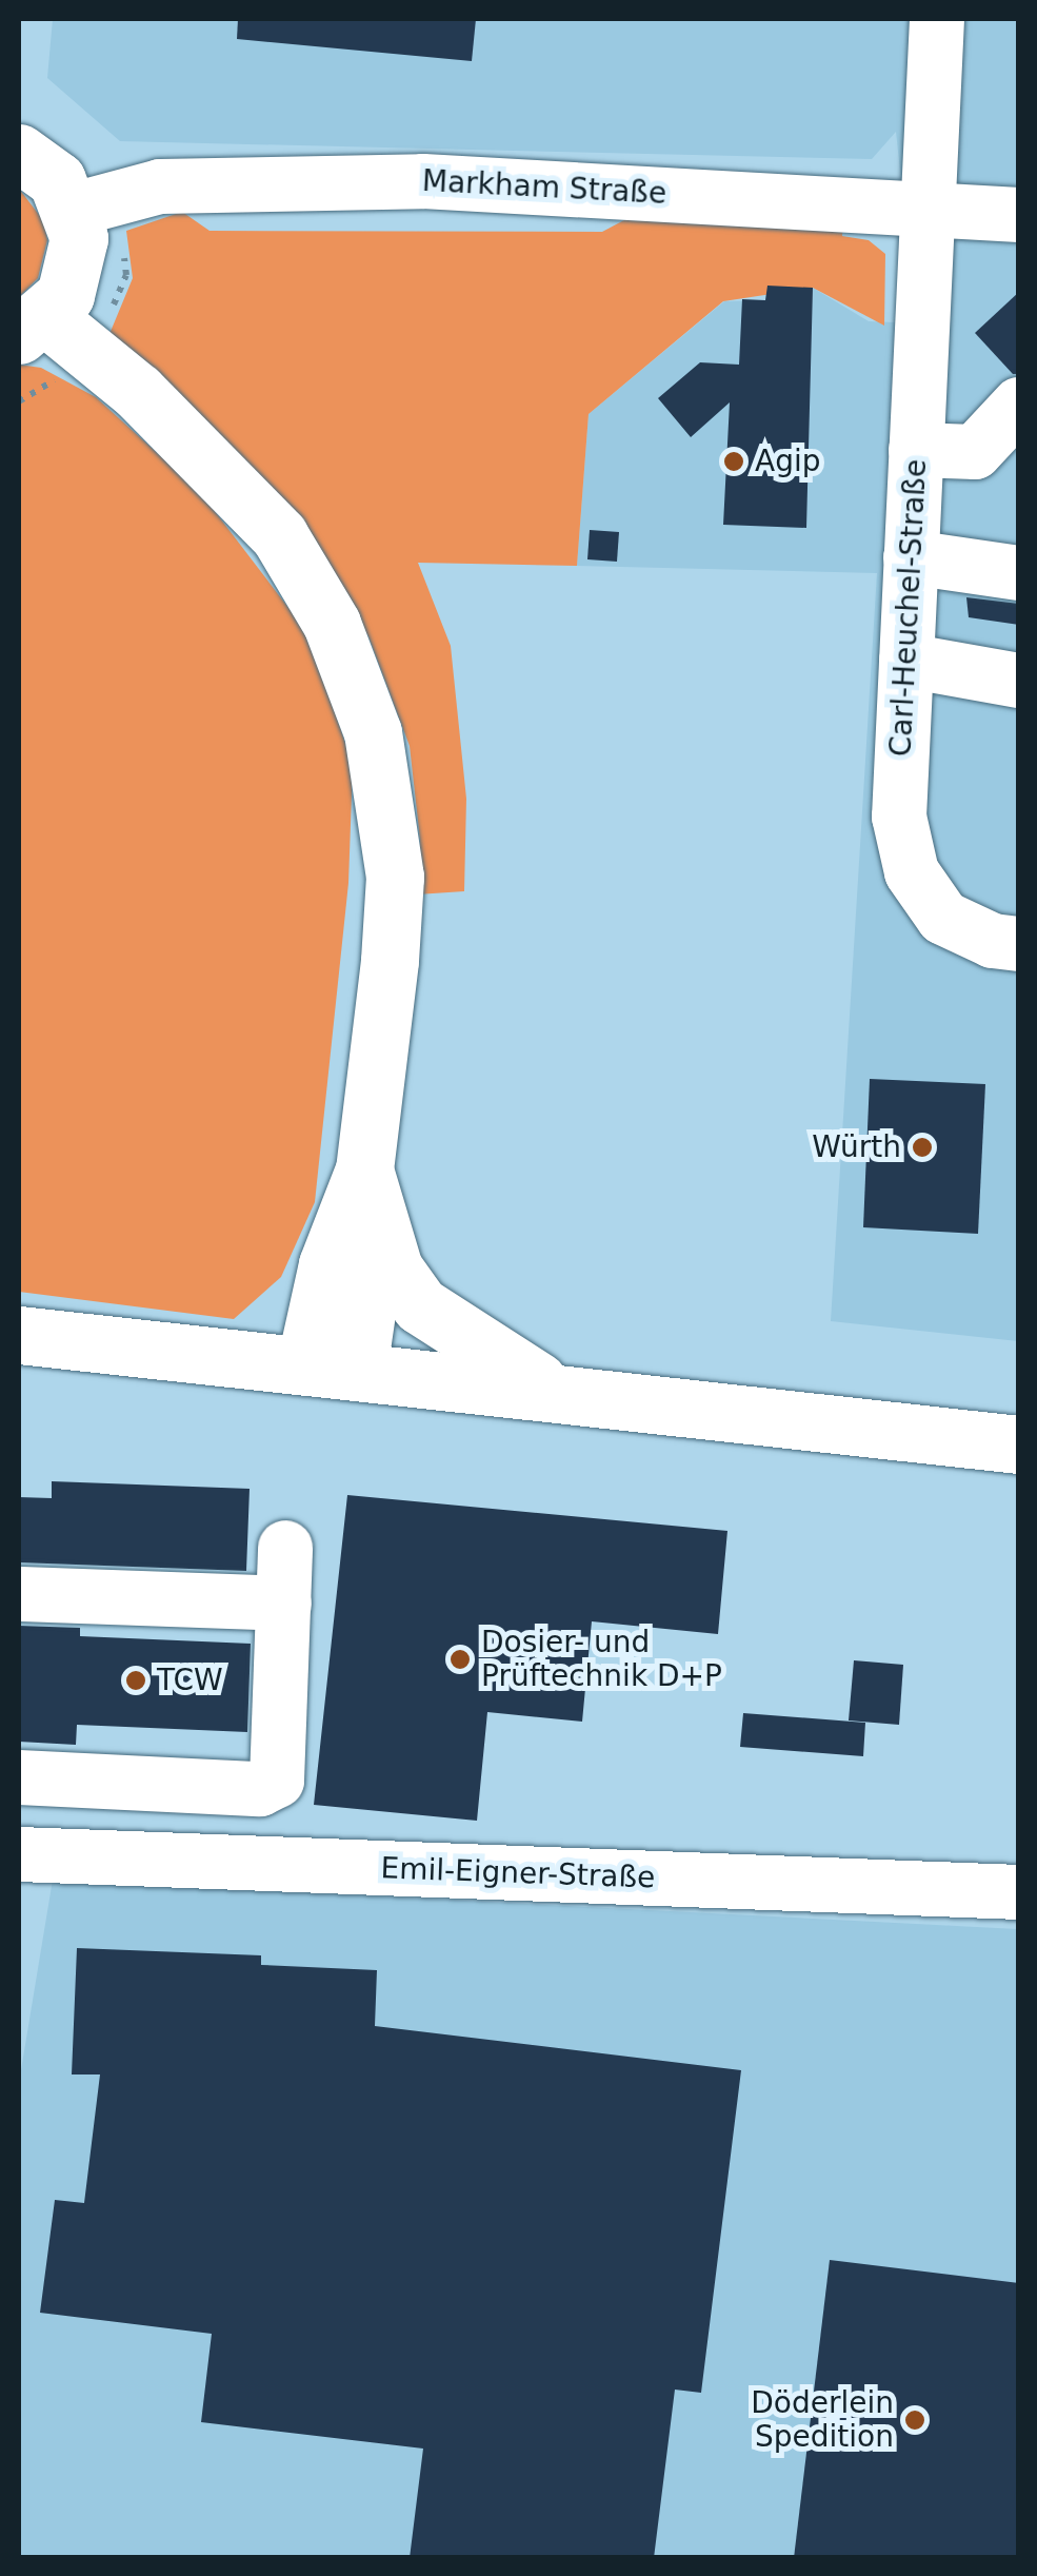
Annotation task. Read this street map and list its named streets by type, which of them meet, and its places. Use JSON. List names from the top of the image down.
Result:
{
  "streets": {
    "street": ["Markham Straße", "Carl-Heuchel-Straße", "Emil-Eigner-Straße"]
  },
  "crossings": [
    ["Markham Straße", "Carl-Heuchel-Straße"]
  ],
  "places": [
    "Agip",
    "Würth",
    "Dosier- und Prüftechnik D+P",
    "TCW",
    "Döderlein Spedition"
  ]
}
